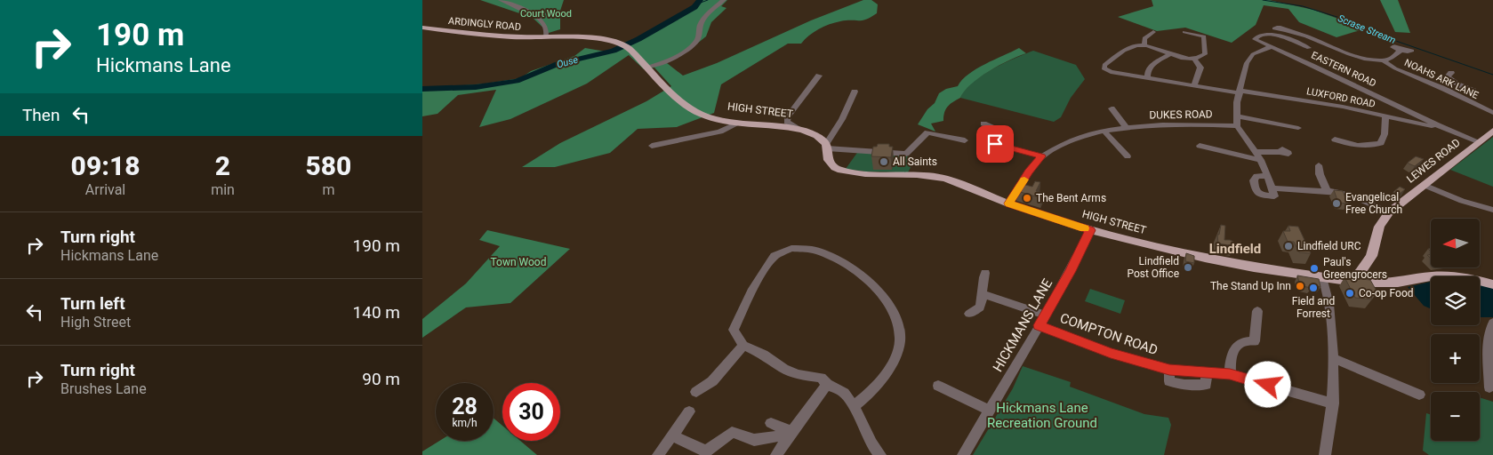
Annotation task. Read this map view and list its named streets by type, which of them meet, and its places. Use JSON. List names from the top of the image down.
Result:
{
  "streets": {
    "main road": ["ARDINGLY ROAD", "HIGH STREET", "LEWES ROAD"],
    "street": [
      "EASTERN ROAD",
      "NOAHS ARK LANE",
      "LUXFORD ROAD",
      "DUKES ROAD",
      "HICKMANS LANE",
      "COMPTON ROAD"
    ]
  },
  "crossings": [
    ["ARDINGLY ROAD", "HIGH STREET"],
    ["EASTERN ROAD", "LUXFORD ROAD"],
    ["EASTERN ROAD", "LEWES ROAD"],
    ["HIGH STREET", "LEWES ROAD"],
    ["HIGH STREET", "HICKMANS LANE"],
    ["HICKMANS LANE", "COMPTON ROAD"]
  ],
  "districts": ["Lindfield"],
  "water": ["Scrase Stream", "Ouse"],
  "parks": ["Court Wood", "Town Wood", "Hickmans Lane Recreation Ground"],
  "places": [
    "All Saints",
    "The Bent Arms",
    "Evangelical Free Church",
    "Lindfield URC",
    "Lindfield Post Office",
    "Paul's Greengrocers",
    "The Stand Up Inn",
    "Field and Forrest",
    "Co-op Food"
  ],
  "north": "left",
  "page": {
    "turn": ["190 m", "Hickmans Lane"],
    "then": "Then",
    "eta": [
      "09:18",
      "Arrival",
      "2",
      "min",
      "580",
      "m"
    ],
    "list": [
      {
        "name": "Turn right",
        "note": "Hickmans Lane",
        "value": "190 m"
      },
      {
        "name": "Turn left",
        "note": "High Street",
        "value": "140 m"
      },
      {
        "name": "Turn right",
        "note": "Brushes Lane",
        "value": "90 m"
      }
    ],
    "map_buttons": ["+", "−"],
    "speed": "28 km/h",
    "limit": "30"
  }
}
